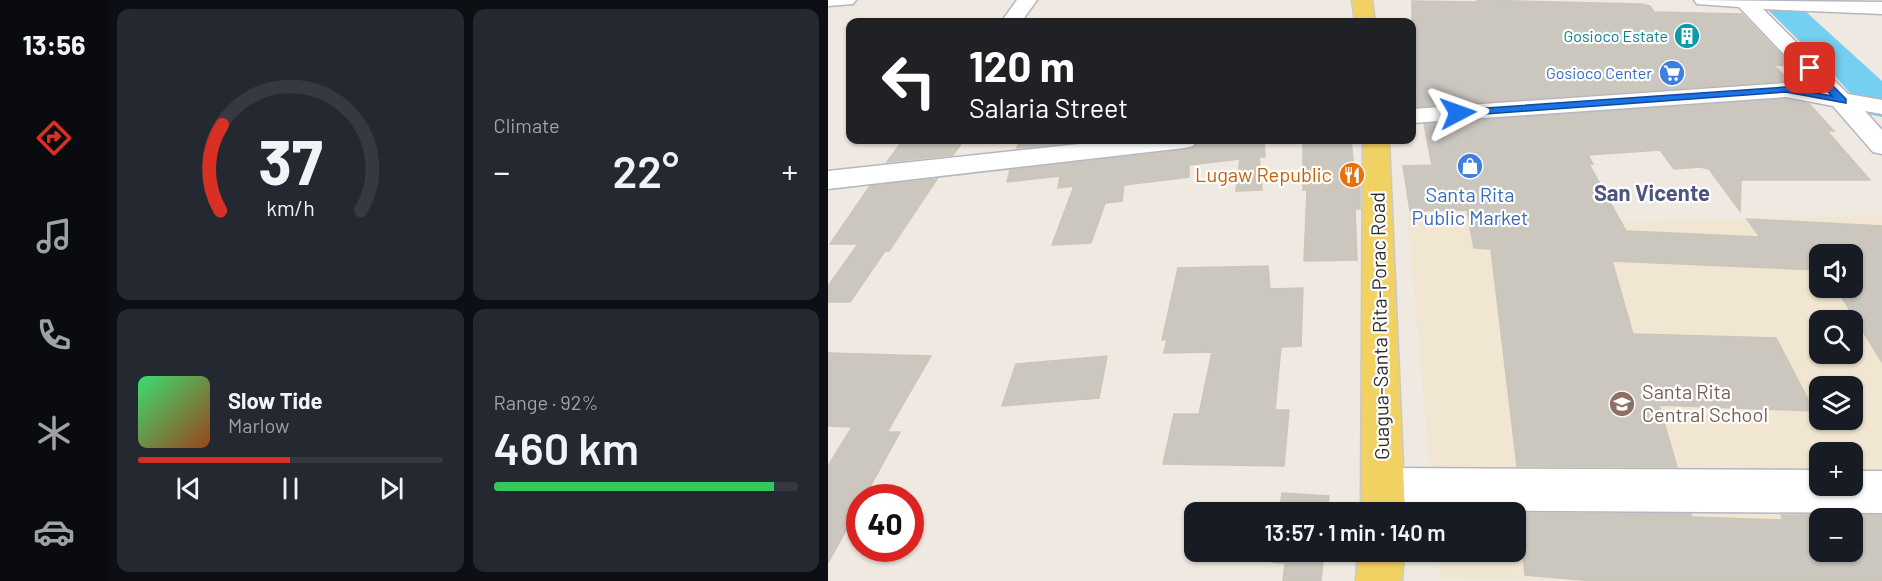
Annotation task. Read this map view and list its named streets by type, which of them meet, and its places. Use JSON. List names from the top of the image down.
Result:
{
  "streets": {
    "main road": ["Guagua-Santa Rita-Porac Road"]
  },
  "districts": ["San Vicente"],
  "places": {
    "building": ["Gosioco Estate"],
    "supermarket": ["Gosioco Center"],
    "shop": ["Santa Rita Public Market"],
    "restaurant": ["Lugaw Republic"],
    "school or university": ["Santa Rita Central School"]
  },
  "page": {
    "tabs": "13:56",
    "tile": [
      "Climate",
      ["Range · 92%", "460 km"]
    ],
    "turn": ["120 m", "Salaria Street"],
    "heat": ["−", "22°", "+"],
    "map_buttons": ["+", "−"],
    "song": ["Slow Tide", "Marlow"],
    "limit": "40",
    "trip": "13:57 · 1 min · 140 m",
    "gauge": ["37", "km/h"]
  }
}
